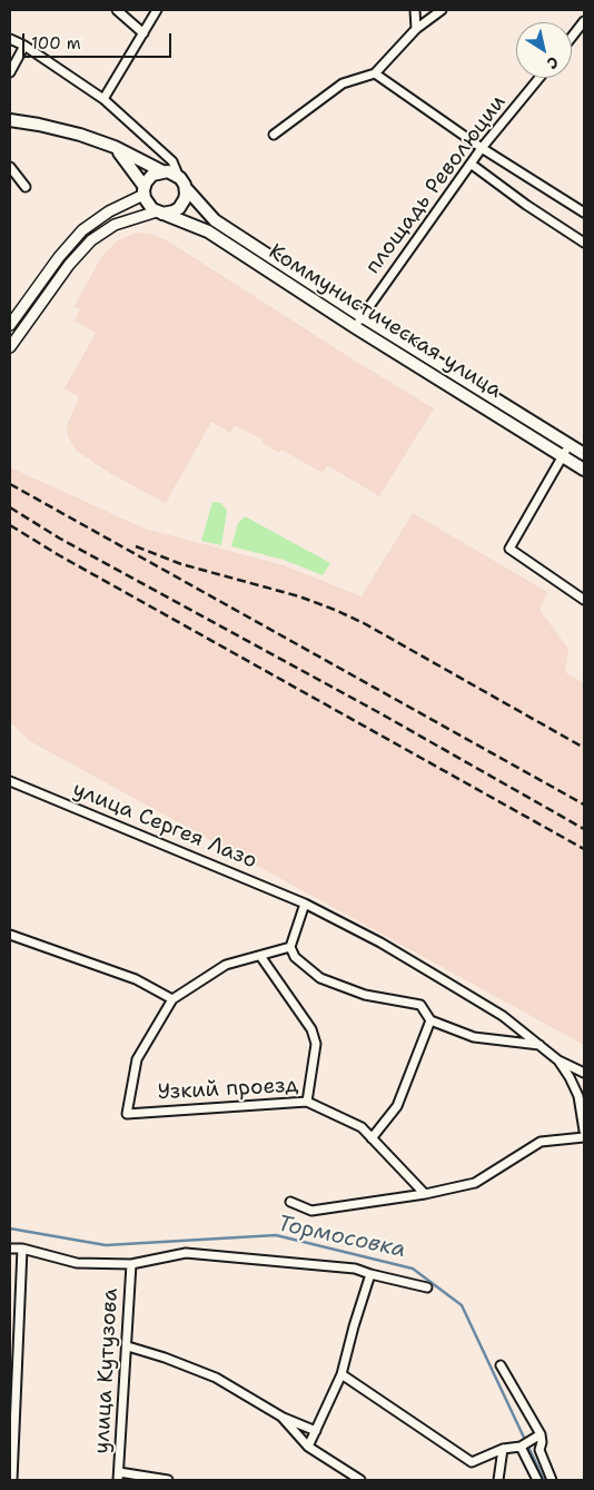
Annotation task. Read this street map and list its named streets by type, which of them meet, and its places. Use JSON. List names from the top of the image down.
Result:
{
  "streets": {
    "main road": ["Коммунистическая улица"],
    "street": [
      "площадь Революции",
      "улица Сергея Лазо",
      "Узкий проезд",
      "улица Кутузова"
    ]
  },
  "crossings": [
    ["площадь Революции", "Коммунистическая улица"]
  ],
  "water": ["Тормосовка"],
  "scale_bar": "100 m",
  "north": "bottom right"
}
